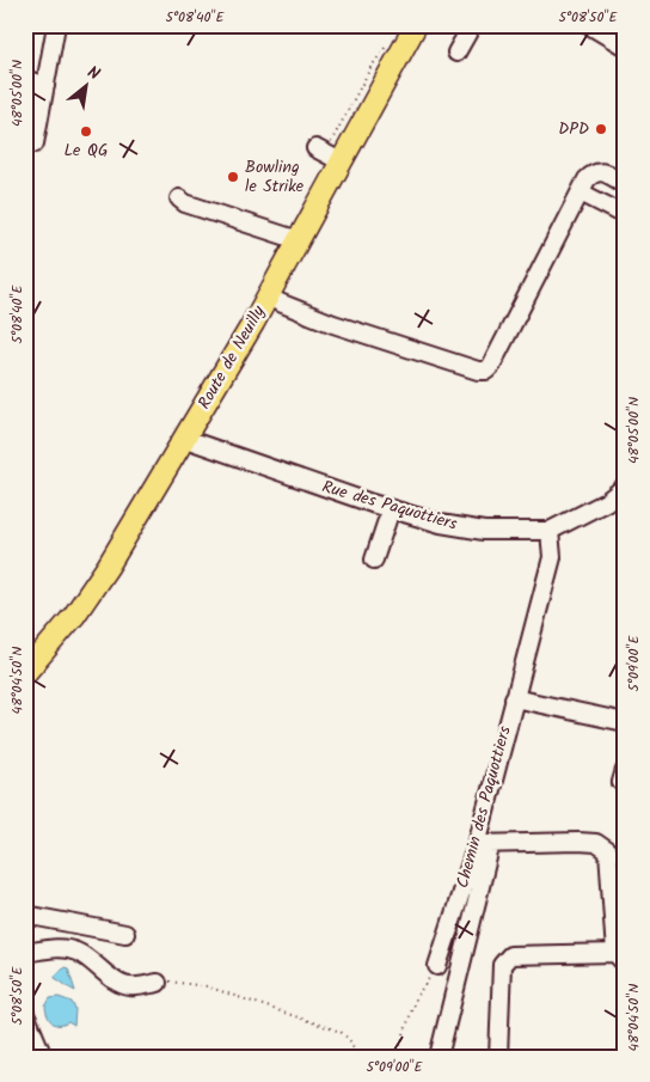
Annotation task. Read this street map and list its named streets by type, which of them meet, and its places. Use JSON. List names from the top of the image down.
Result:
{
  "streets": {
    "main road": ["Route de Neuilly"],
    "street": ["Rue des Paquottiers", "Chemin des Paquottiers"]
  },
  "crossings": [
    ["Route de Neuilly", "Rue des Paquottiers"],
    ["Rue des Paquottiers", "Chemin des Paquottiers"]
  ],
  "places": ["DPD", "Le QG", "Bowling le Strike"],
  "north": "top right",
  "coordinates": [
    "5°08'40\"E",
    "5°08'50\"E",
    "48°05'00\"N",
    "5°09'00\"E",
    "48°04'50\"N"
  ]
}
